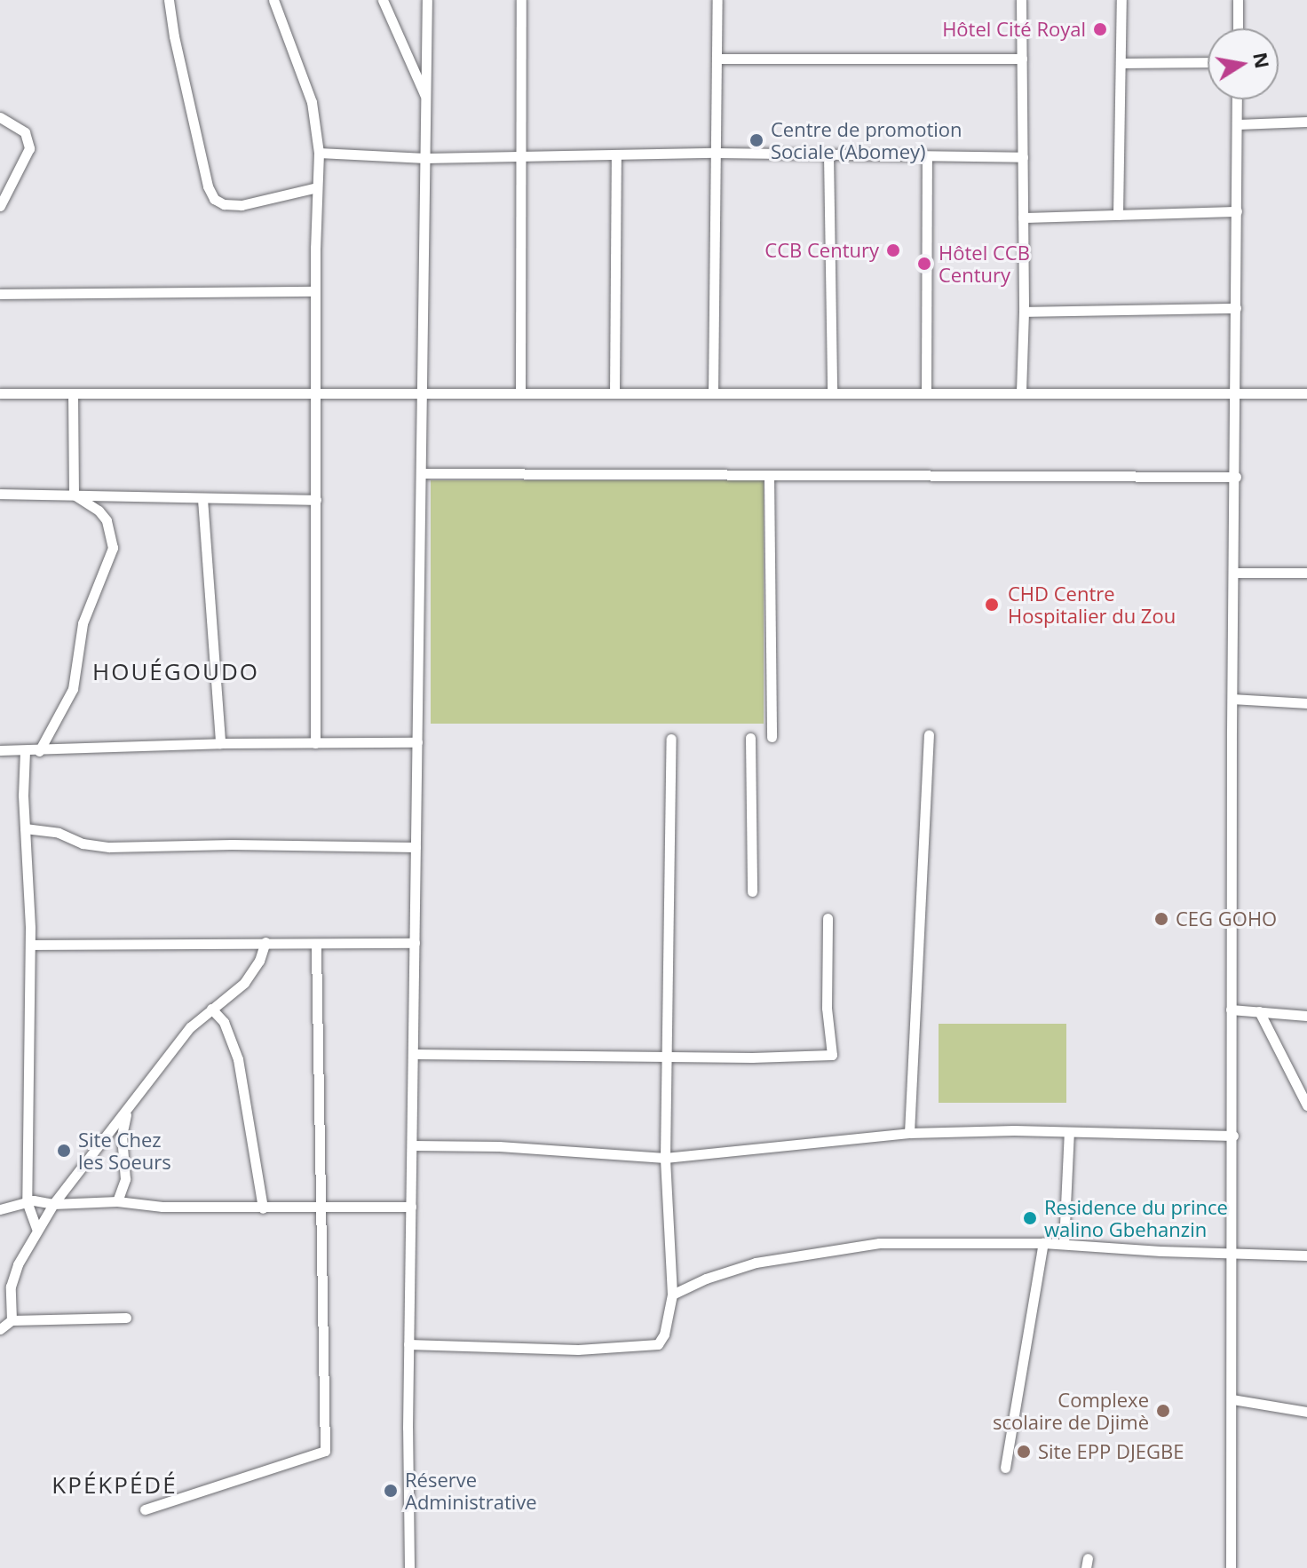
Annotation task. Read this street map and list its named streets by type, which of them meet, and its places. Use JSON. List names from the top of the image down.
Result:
{
  "districts": ["HOUÉGOUDO", "KPÉKPÉDÉ"],
  "places": [
    "Hôtel Cité Royal",
    "Centre de promotion Sociale (Abomey)",
    "CCB Century",
    "Hôtel CCB Century",
    "CHD Centre Hospitalier du Zou",
    "CEG GOHO",
    "Site Chez les Soeurs",
    "Residence du prince walino Gbehanzin",
    "Complexe scolaire de Djimè",
    "Site EPP DJEGBE",
    "Réserve Administrative"
  ],
  "north": "right"
}
